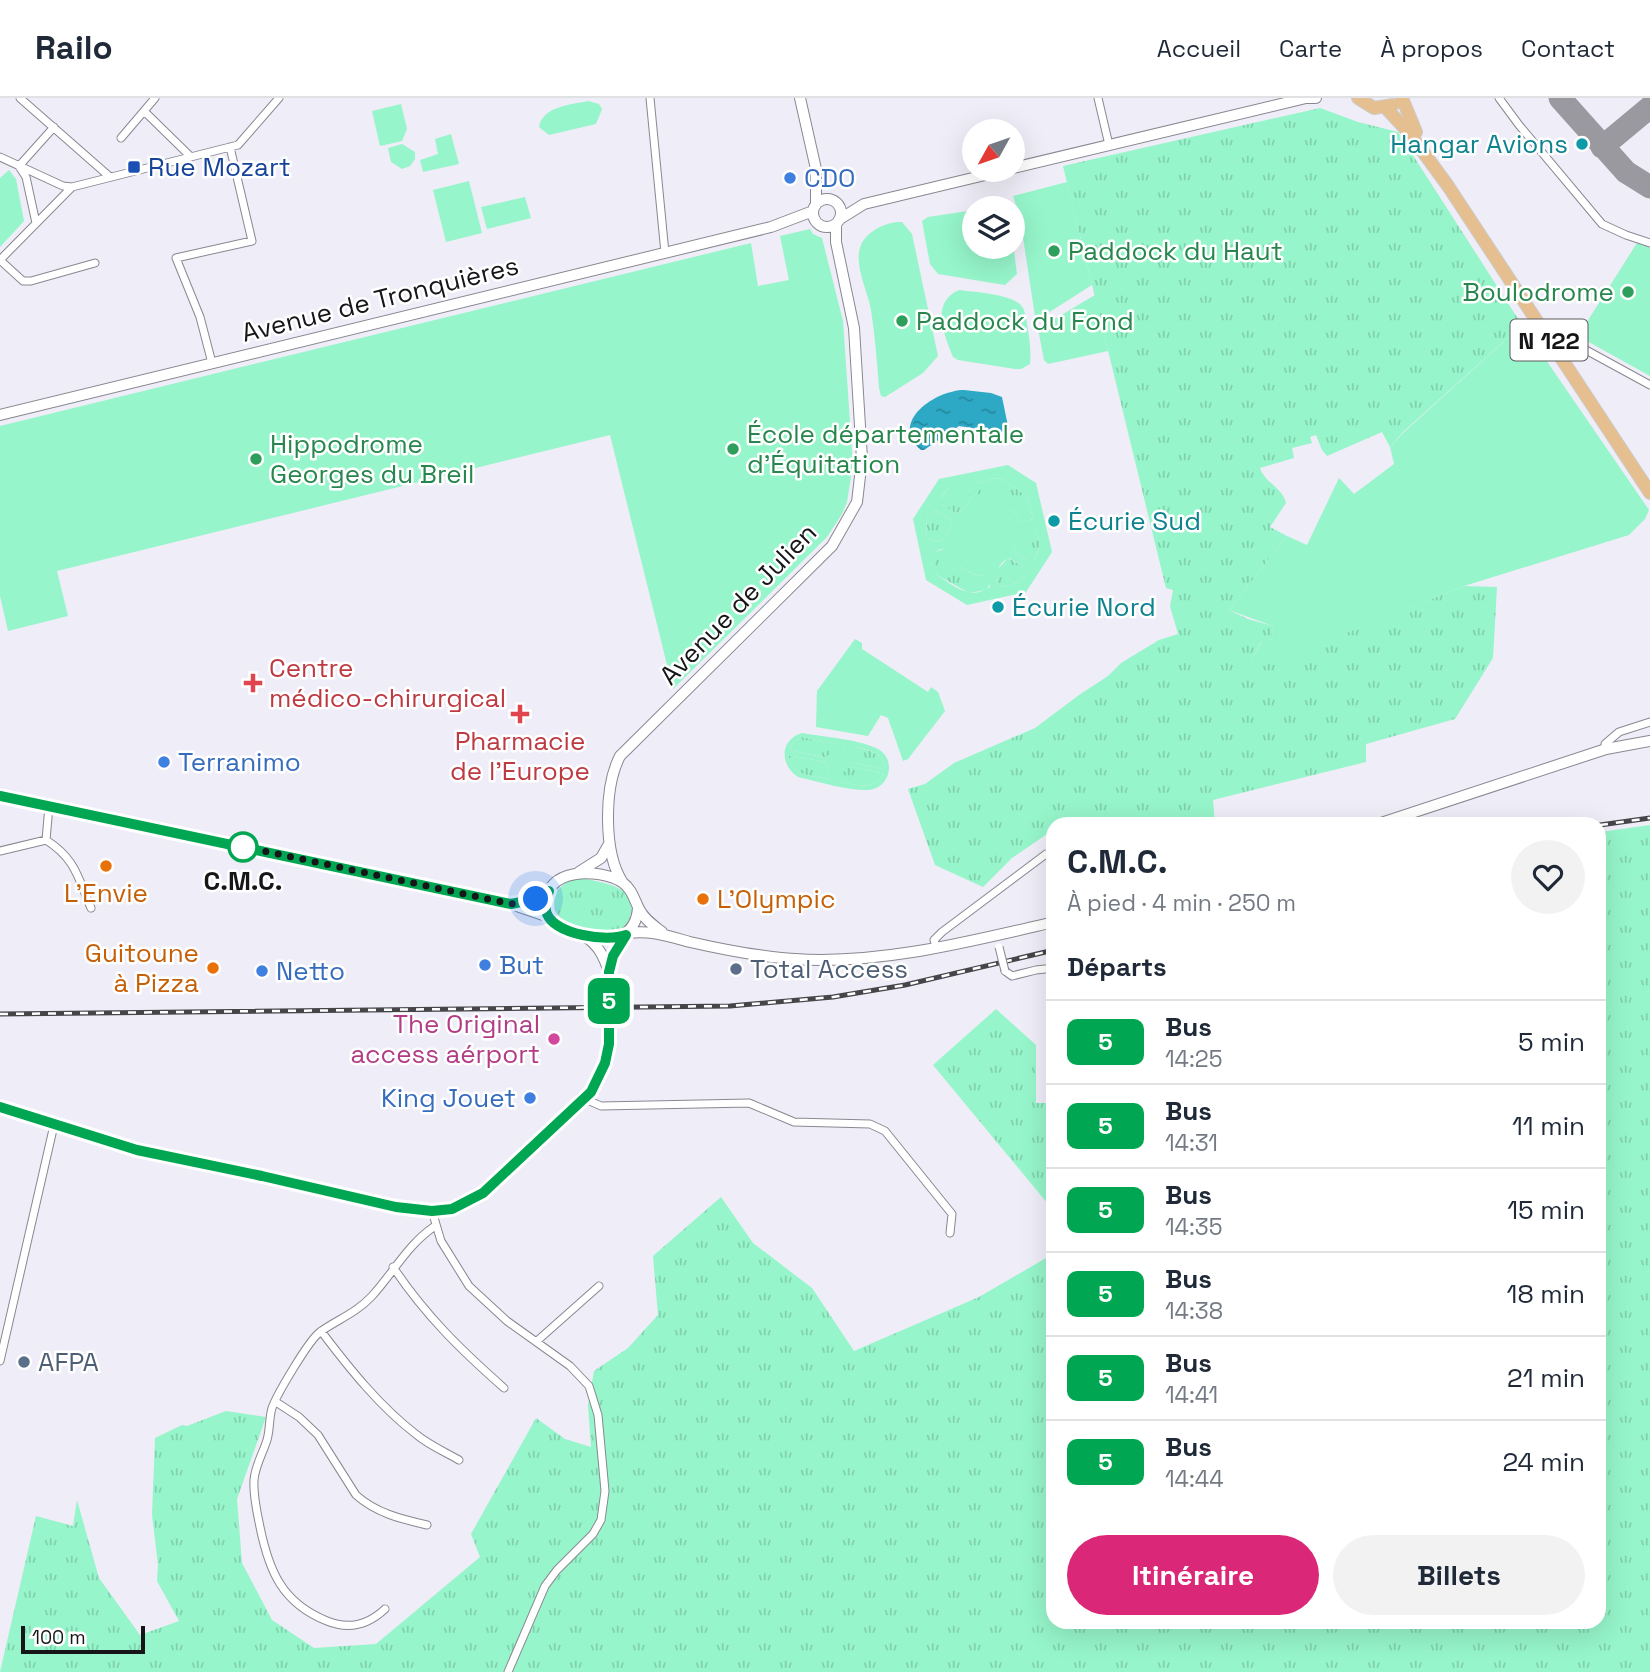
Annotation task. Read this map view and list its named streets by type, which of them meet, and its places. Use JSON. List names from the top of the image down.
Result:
{
  "streets": {
    "main road": ["N 122"],
    "street": ["Avenue de Tronquières", "Avenue de Julien"]
  },
  "crossings": [
    ["Avenue de Tronquières", "Avenue de Julien"]
  ],
  "places": {
    "other": [
      "Hangar Avions",
      "CDO",
      "Paddock du Haut",
      "Boulodrome",
      "Paddock du Fond",
      "École départementale d'Équitation",
      "Hippodrome Georges du Breil",
      "Écurie Sud",
      "Écurie Nord",
      "Terranimo",
      "C.M.C.",
      "L'Envie",
      "L'Olympic",
      "But",
      "Guitoune à Pizza",
      "Total Access",
      "Netto",
      "The Original access aérport",
      "King Jouet",
      "AFPA"
    ],
    "transit": ["Rue Mozart"],
    "health": ["Centre médico-chirurgical", "Pharmacie de l'Europe"]
  },
  "lines": ["bus line 5"],
  "scale_bar": "100 m",
  "north": "bottom left",
  "page": {
    "header": "Railo",
    "nav": [
      "Accueil",
      "Carte",
      "À propos",
      "Contact"
    ],
    "on_map": "5",
    "heading": [
      ["C.M.C.", "À pied · 4 min · 250 m"],
      "Départs"
    ],
    "list": [
      {
        "mark": "5",
        "name": "Bus",
        "note": "14:25",
        "value": "5 min"
      },
      {
        "mark": "5",
        "name": "Bus",
        "note": "14:31",
        "value": "11 min"
      },
      {
        "mark": "5",
        "name": "Bus",
        "note": "14:35",
        "value": "15 min"
      },
      {
        "mark": "5",
        "name": "Bus",
        "note": "14:38",
        "value": "18 min"
      },
      {
        "mark": "5",
        "name": "Bus",
        "note": "14:41",
        "value": "21 min"
      },
      {
        "mark": "5",
        "name": "Bus",
        "note": "14:44",
        "value": "24 min"
      }
    ],
    "buttons": ["Itinéraire", "Billets"],
    "scale": "100 m"
  }
}
